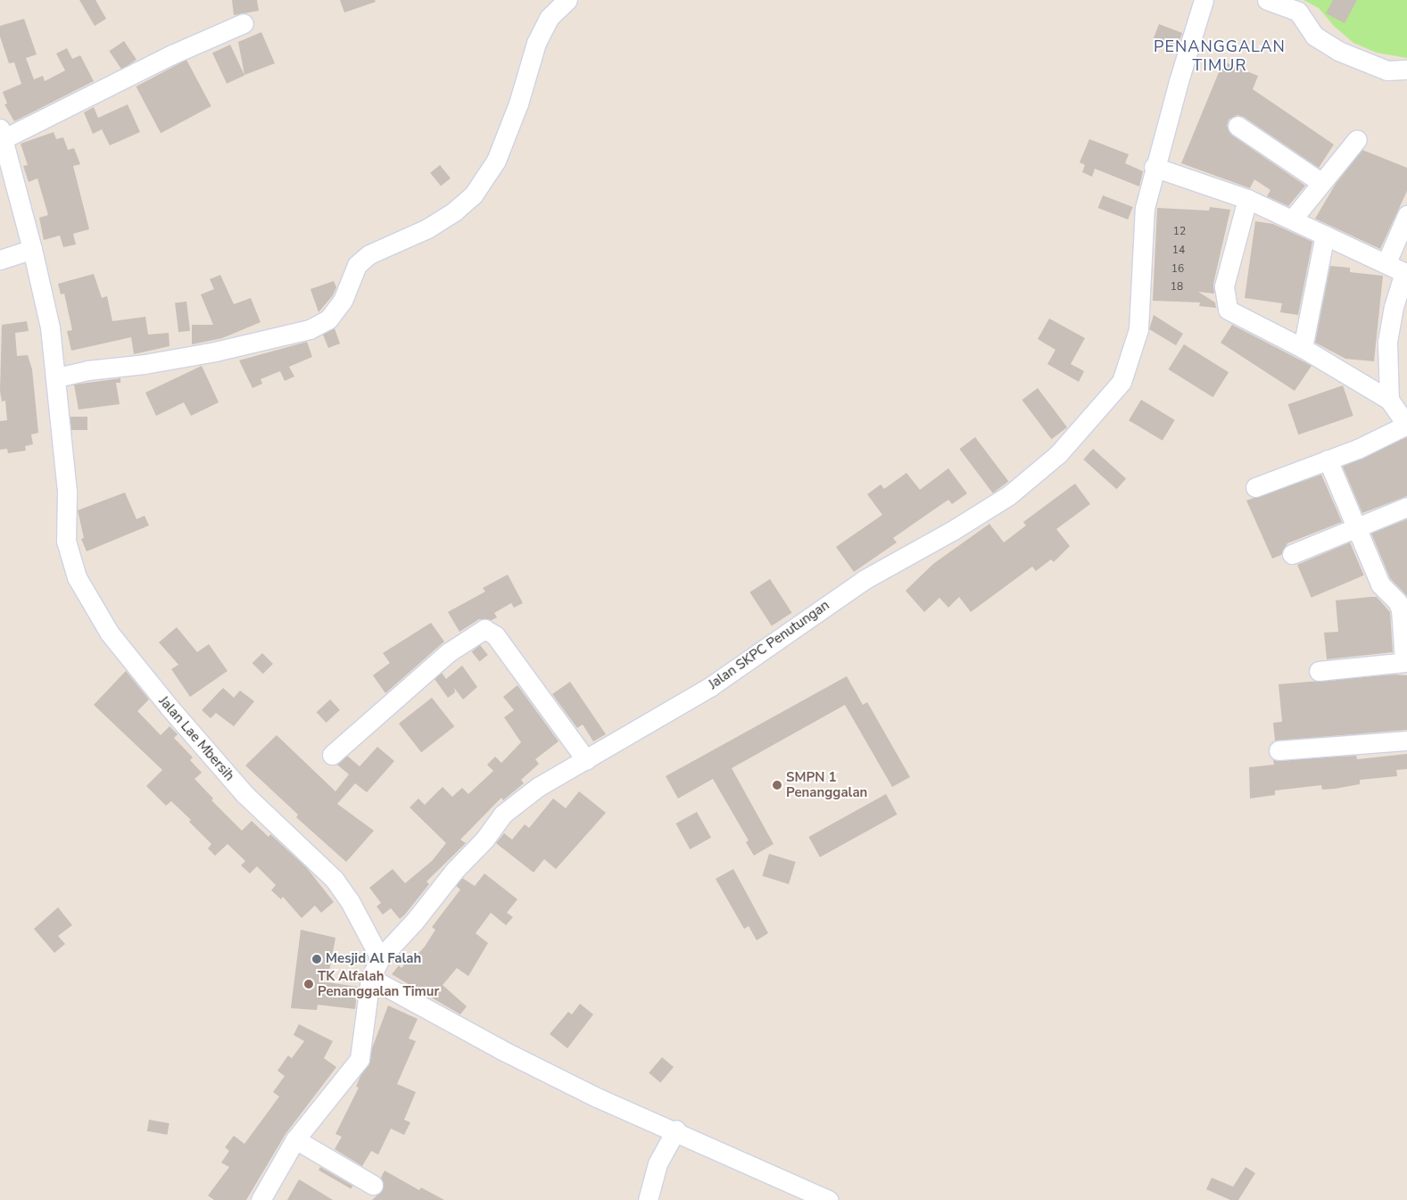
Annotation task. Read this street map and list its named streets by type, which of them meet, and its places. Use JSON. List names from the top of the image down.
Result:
{
  "streets": {
    "street": ["Jalan SKPC Penutungan", "Jalan Lae Mbersih"]
  },
  "crossings": [
    ["Jalan SKPC Penutungan", "Jalan Lae Mbersih"]
  ],
  "districts": ["PENANGGALAN TIMUR"],
  "places": ["SMPN 1 Penanggalan", "Mesjid Al Falah", "TK Alfalah Penanggalan Timur"],
  "house_numbers": [
    "12",
    "14",
    "16",
    "18"
  ]
}
